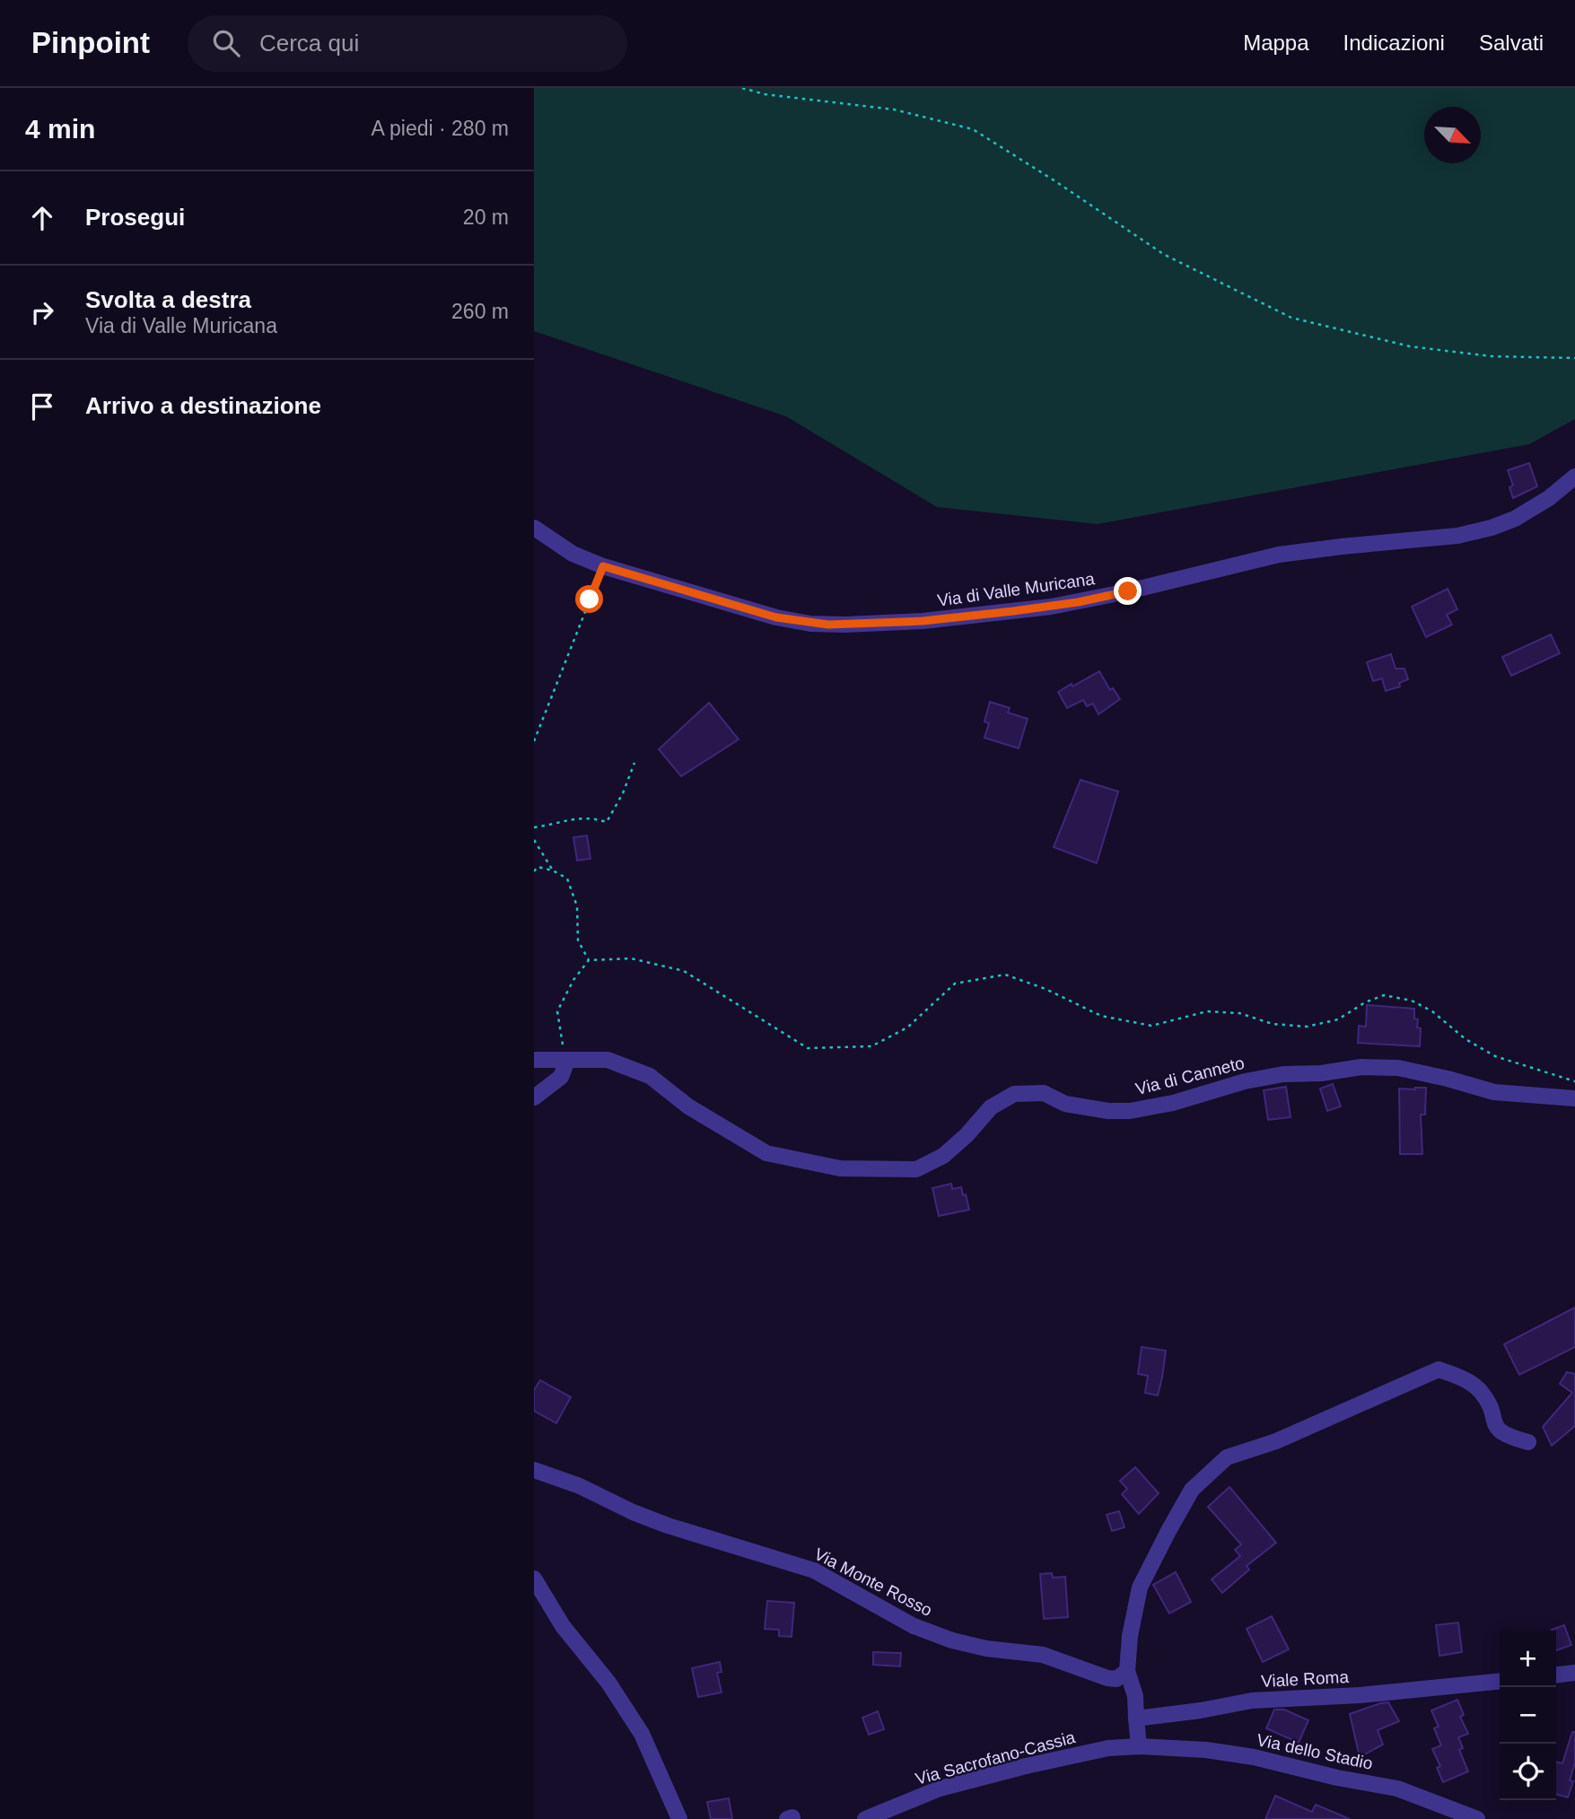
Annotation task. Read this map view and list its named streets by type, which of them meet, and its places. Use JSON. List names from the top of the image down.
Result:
{
  "streets": {
    "street": [
      "Via di Valle Muricana",
      "Via di Canneto",
      "Via Monte Rosso",
      "Viale Roma",
      "Via dello Stadio",
      "Via Sacrofano-Cassia"
    ]
  },
  "crossings": [
    ["Via dello Stadio", "Via Sacrofano-Cassia"]
  ],
  "north": "bottom right",
  "page": {
    "header": "Pinpoint",
    "search": "Cerca qui",
    "nav": ["Mappa", "Indicazioni", "Salvati"],
    "heading": ["4 min", "A piedi · 280 m"],
    "list": [
      ["Prosegui", "20 m"],
      ["Svolta a destra", "Via di Valle Muricana", "260 m"],
      "Arrivo a destinazione"
    ],
    "map_buttons": ["+", "−"]
  }
}
